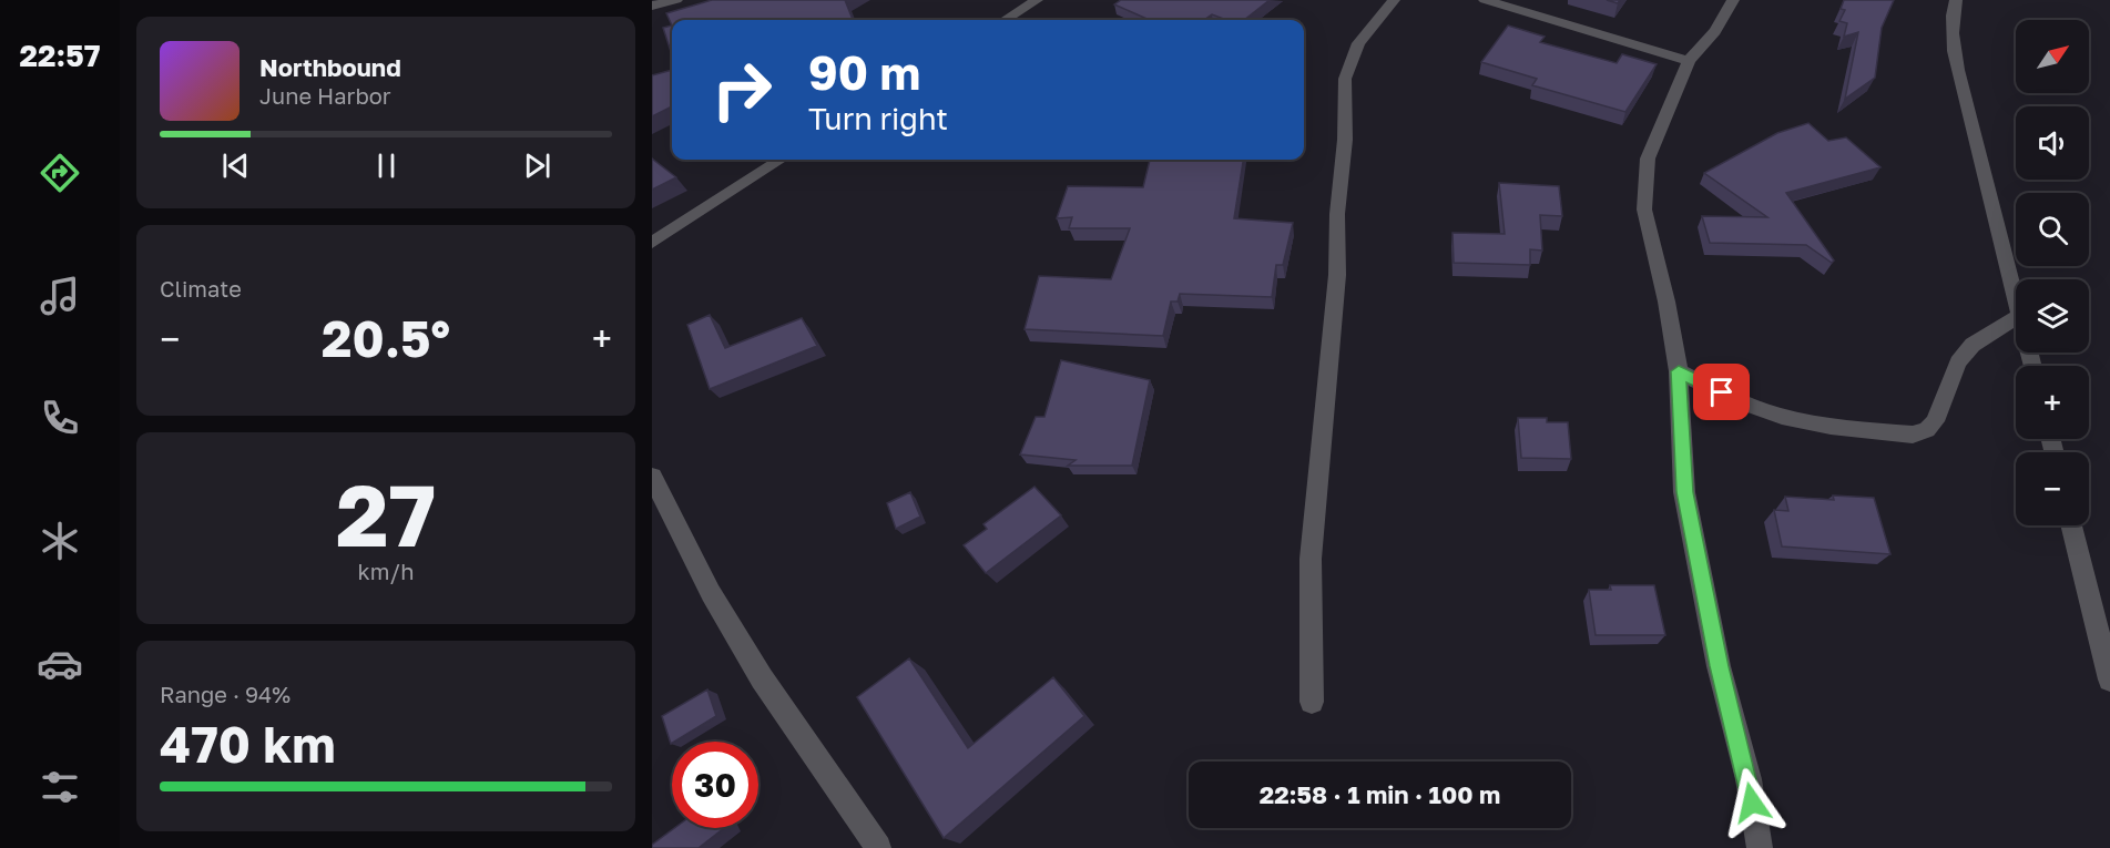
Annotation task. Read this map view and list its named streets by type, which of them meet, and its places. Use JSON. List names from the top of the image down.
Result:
{
  "north": "top right",
  "page": {
    "tabs": "22:57",
    "map_buttons": ["+", "−"],
    "turn": ["90 m", "Turn right"],
    "song": ["Northbound", "June Harbor"],
    "tile": [
      "Climate",
      ["27", "km/h"],
      ["Range · 94%", "470 km"]
    ],
    "heat": ["−", "20.5°", "+"],
    "limit": "30",
    "trip": "22:58 · 1 min · 100 m"
  }
}
